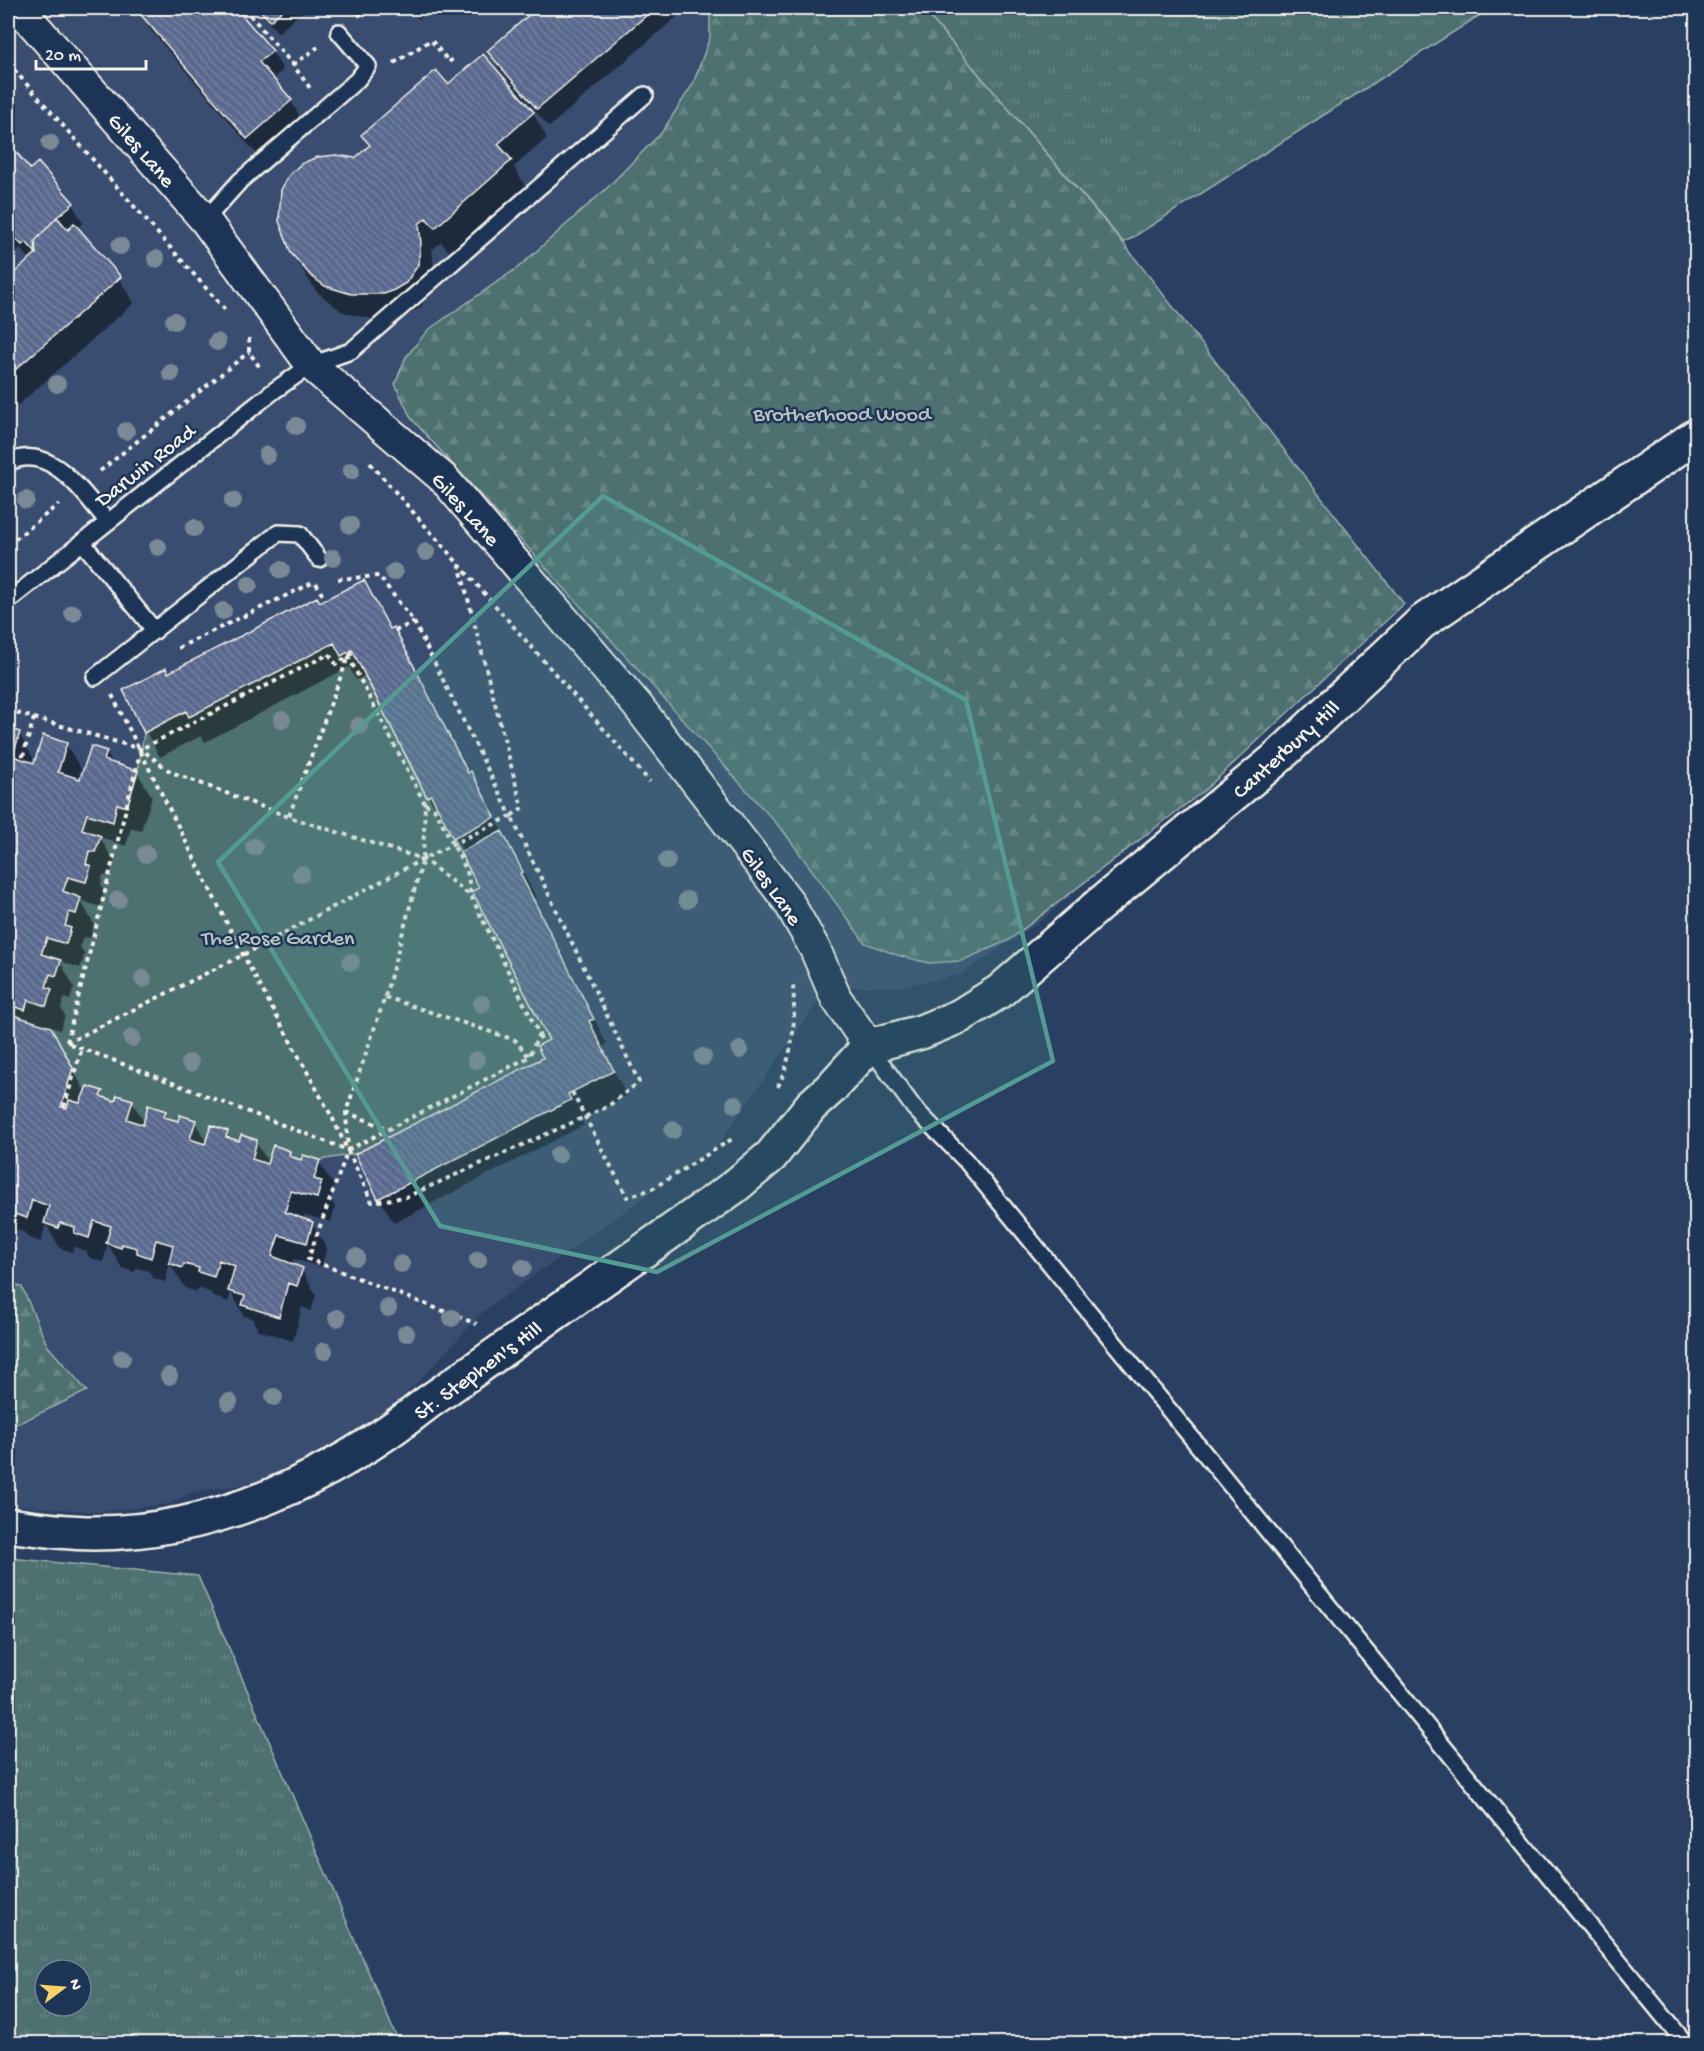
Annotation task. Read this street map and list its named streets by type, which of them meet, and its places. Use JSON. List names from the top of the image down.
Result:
{
  "streets": {
    "street": ["Giles Lane", "Canterbury Hill", "St. Stephen's Hill"],
    "lane": ["Darwin Road"]
  },
  "crossings": [
    ["Giles Lane", "Darwin Road"],
    ["Giles Lane", "Canterbury Hill"],
    ["Giles Lane", "St. Stephen's Hill"],
    ["Canterbury Hill", "St. Stephen's Hill"]
  ],
  "parks": ["Brotherhood Wood", "The Rose Garden"],
  "scale_bar": "20 m",
  "north": "right"
}
